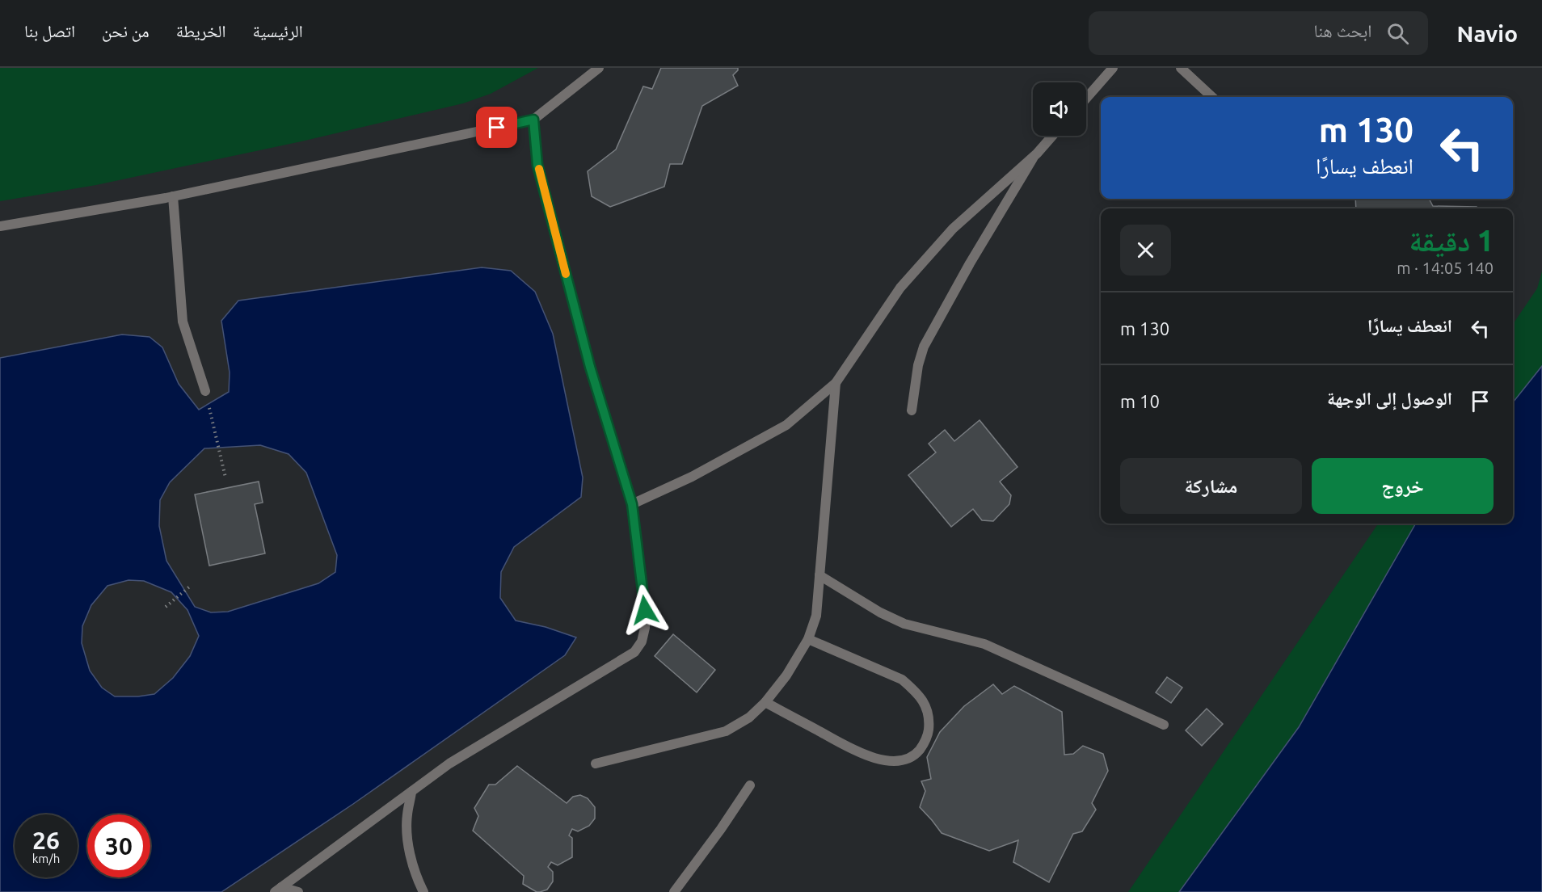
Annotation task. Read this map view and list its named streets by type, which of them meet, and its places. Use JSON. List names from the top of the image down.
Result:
{
  "page": {
    "header": "Navio",
    "search": "ابحث هنا",
    "nav": [
      "الرئيسية",
      "الخريطة",
      "من نحن",
      "اتصل بنا"
    ],
    "turn": ["130 m", "انعطف يسارًا"],
    "heading": ["1 دقيقة", "140 m · 14:05"],
    "list": [
      {
        "name": "انعطف يسارًا",
        "value": "130 m"
      },
      {
        "name": "الوصول إلى الوجهة",
        "value": "10 m"
      }
    ],
    "buttons": ["خروج", "مشاركة"],
    "speed": "26 km/h",
    "limit": "30"
  }
}
